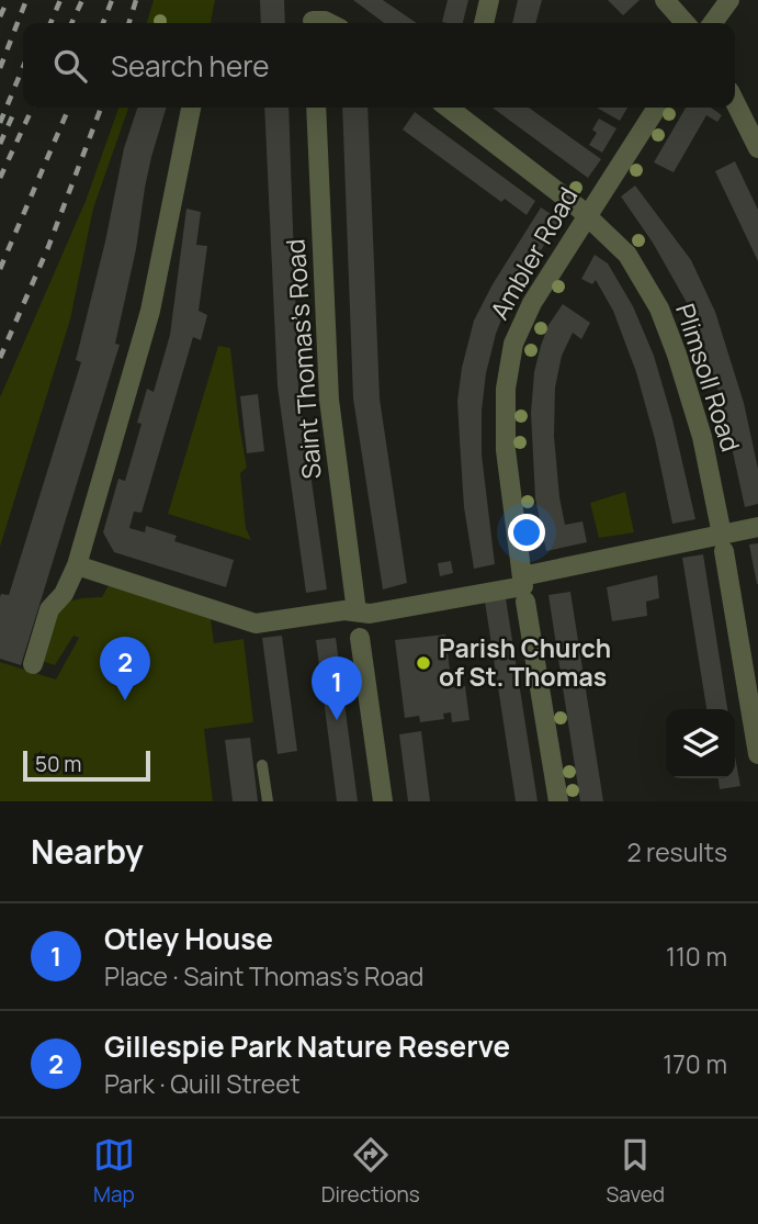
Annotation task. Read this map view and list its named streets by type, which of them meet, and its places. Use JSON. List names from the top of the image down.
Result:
{
  "streets": {
    "street": ["Ambler Road", "Saint Thomas's Road", "Plimsoll Road"]
  },
  "crossings": [
    ["Ambler Road", "Plimsoll Road"]
  ],
  "places": ["Parish Church of St. Thomas"],
  "scale_bar": "50 m",
  "page": {
    "search": "Search here",
    "pins": ["2", "1"],
    "scale": "50 m",
    "heading": ["Nearby", "2 results"],
    "list": [
      {
        "mark": "1",
        "name": "Otley House",
        "note": "Place · Saint Thomas's Road",
        "value": "110 m"
      },
      {
        "mark": "2",
        "name": "Gillespie Park Nature Reserve",
        "note": "Park · Quill Street",
        "value": "170 m"
      }
    ],
    "nav": ["Map", "Directions", "Saved"]
  }
}
